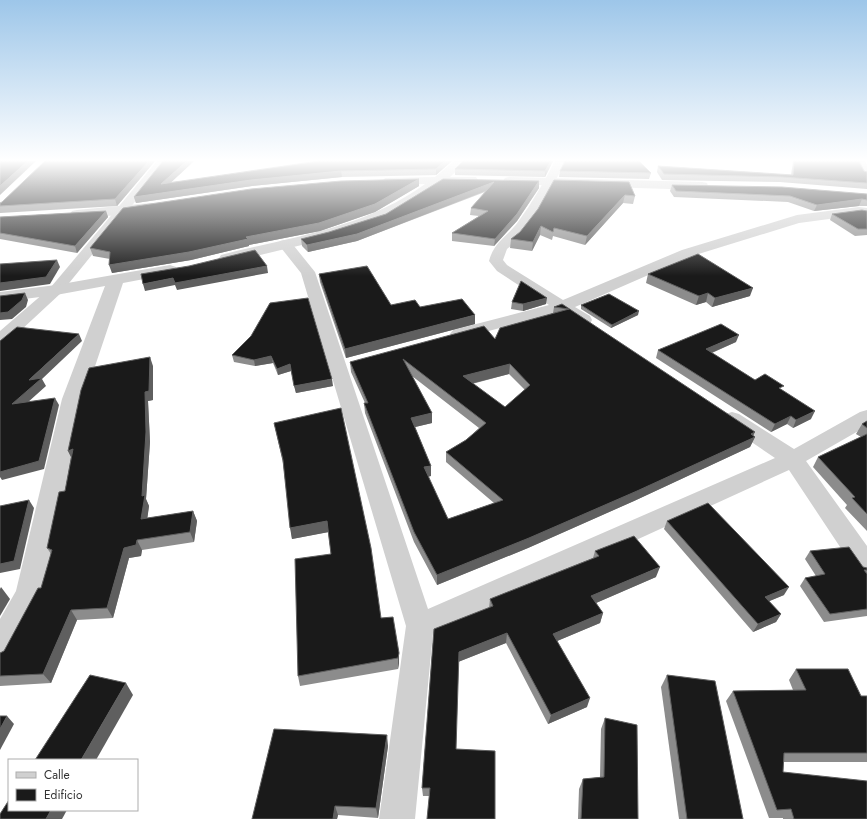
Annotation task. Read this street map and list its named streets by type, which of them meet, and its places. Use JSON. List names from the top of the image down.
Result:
{
  "legend": ["Calle", "Edificio"]
}
